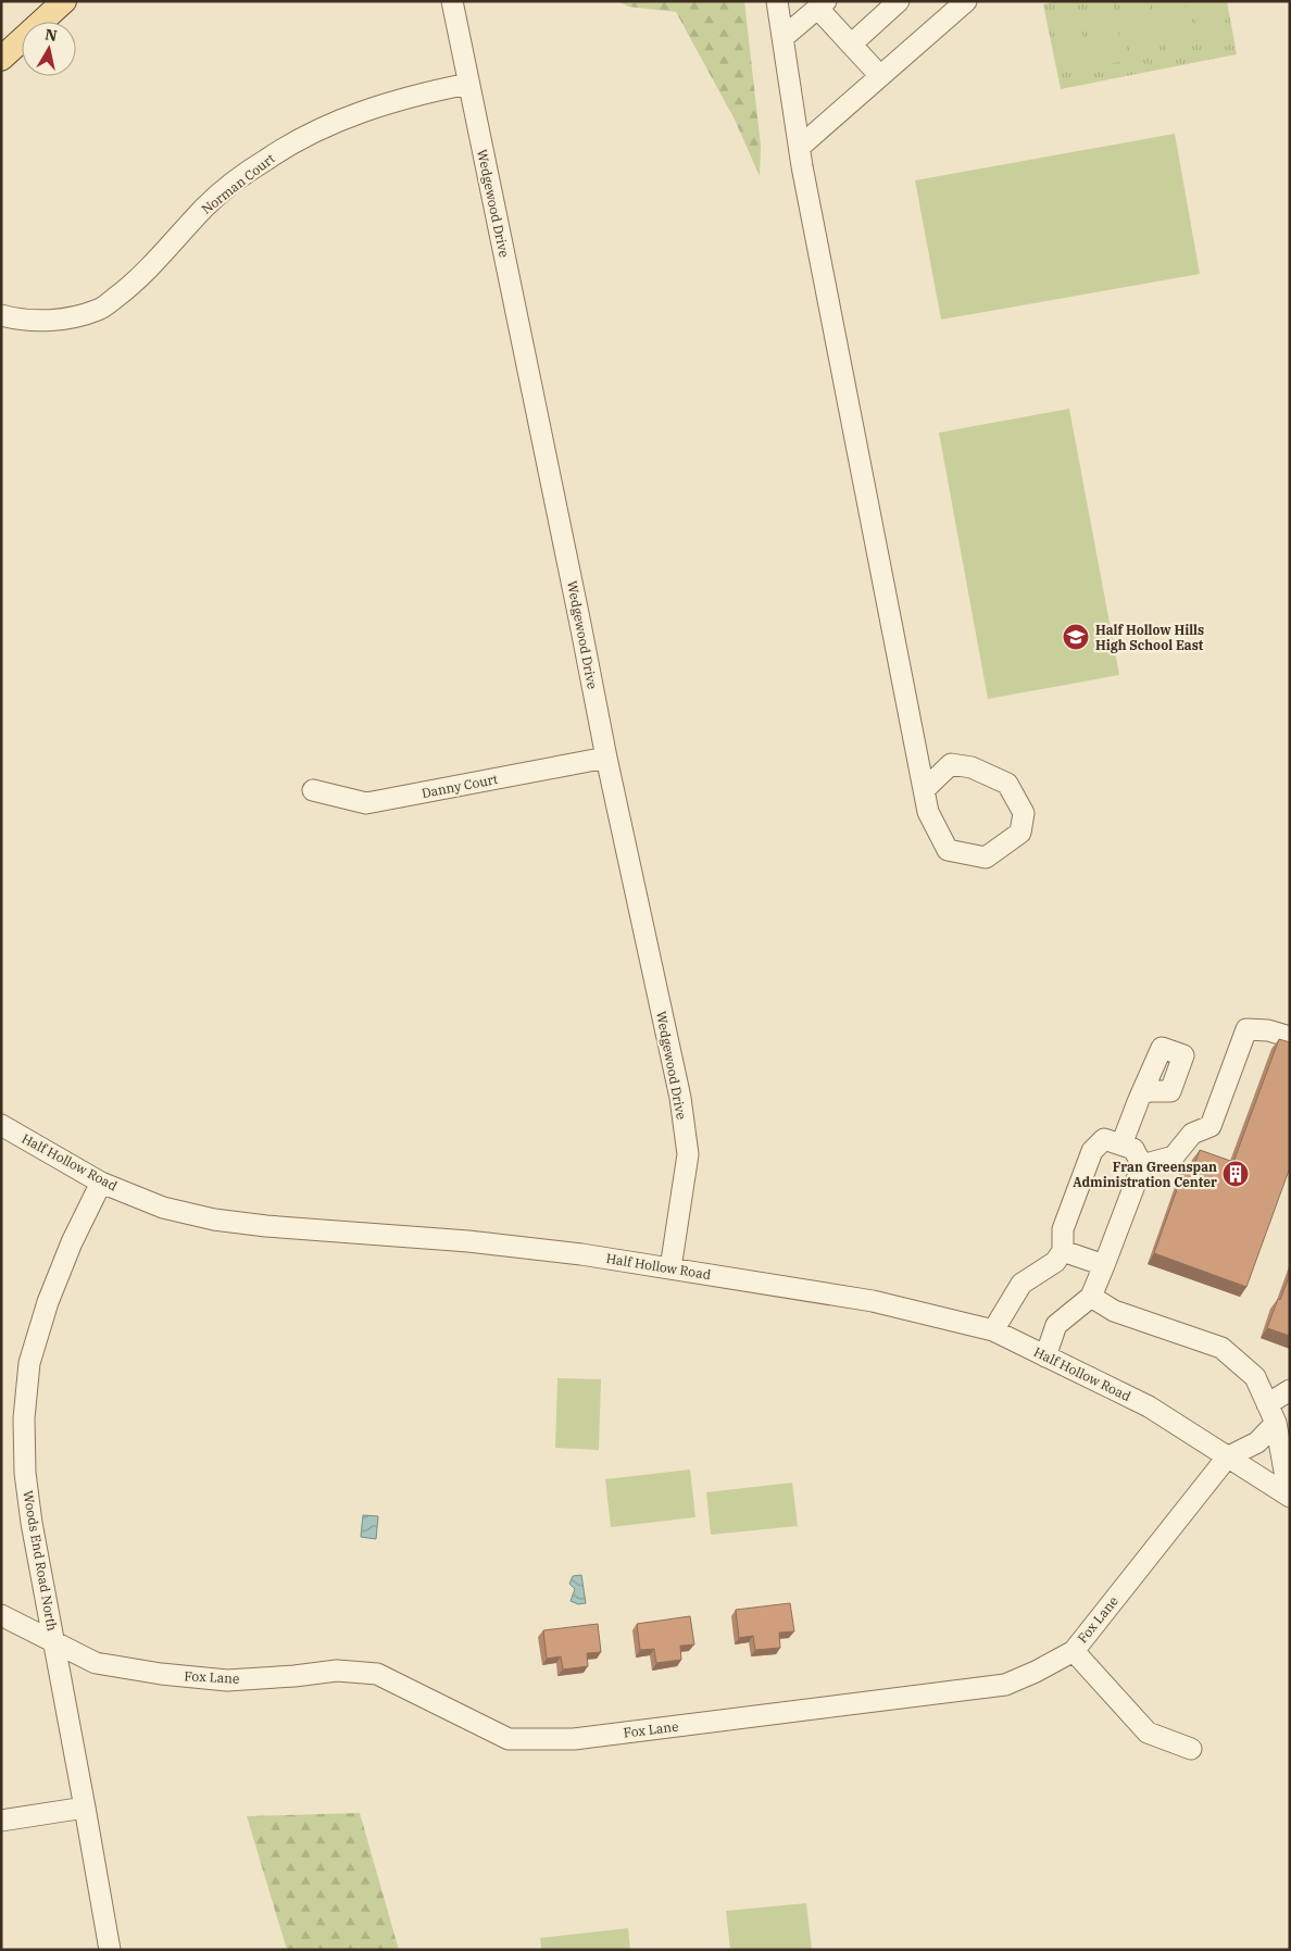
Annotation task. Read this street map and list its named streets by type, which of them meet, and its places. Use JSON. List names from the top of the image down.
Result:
{
  "streets": {
    "street": [
      "Norman Court",
      "Wedgewood Drive",
      "Danny Court",
      "Half Hollow Road",
      "Woods End Road North",
      "Fox Lane"
    ]
  },
  "crossings": [
    ["Norman Court", "Wedgewood Drive"],
    ["Wedgewood Drive", "Danny Court"],
    ["Wedgewood Drive", "Half Hollow Road"],
    ["Half Hollow Road", "Woods End Road North"],
    ["Half Hollow Road", "Fox Lane"],
    ["Woods End Road North", "Fox Lane"]
  ],
  "places": {
    "school or university": ["Half Hollow Hills High School East"],
    "building": ["Fran Greenspan Administration Center"]
  },
  "north": "top"
}
